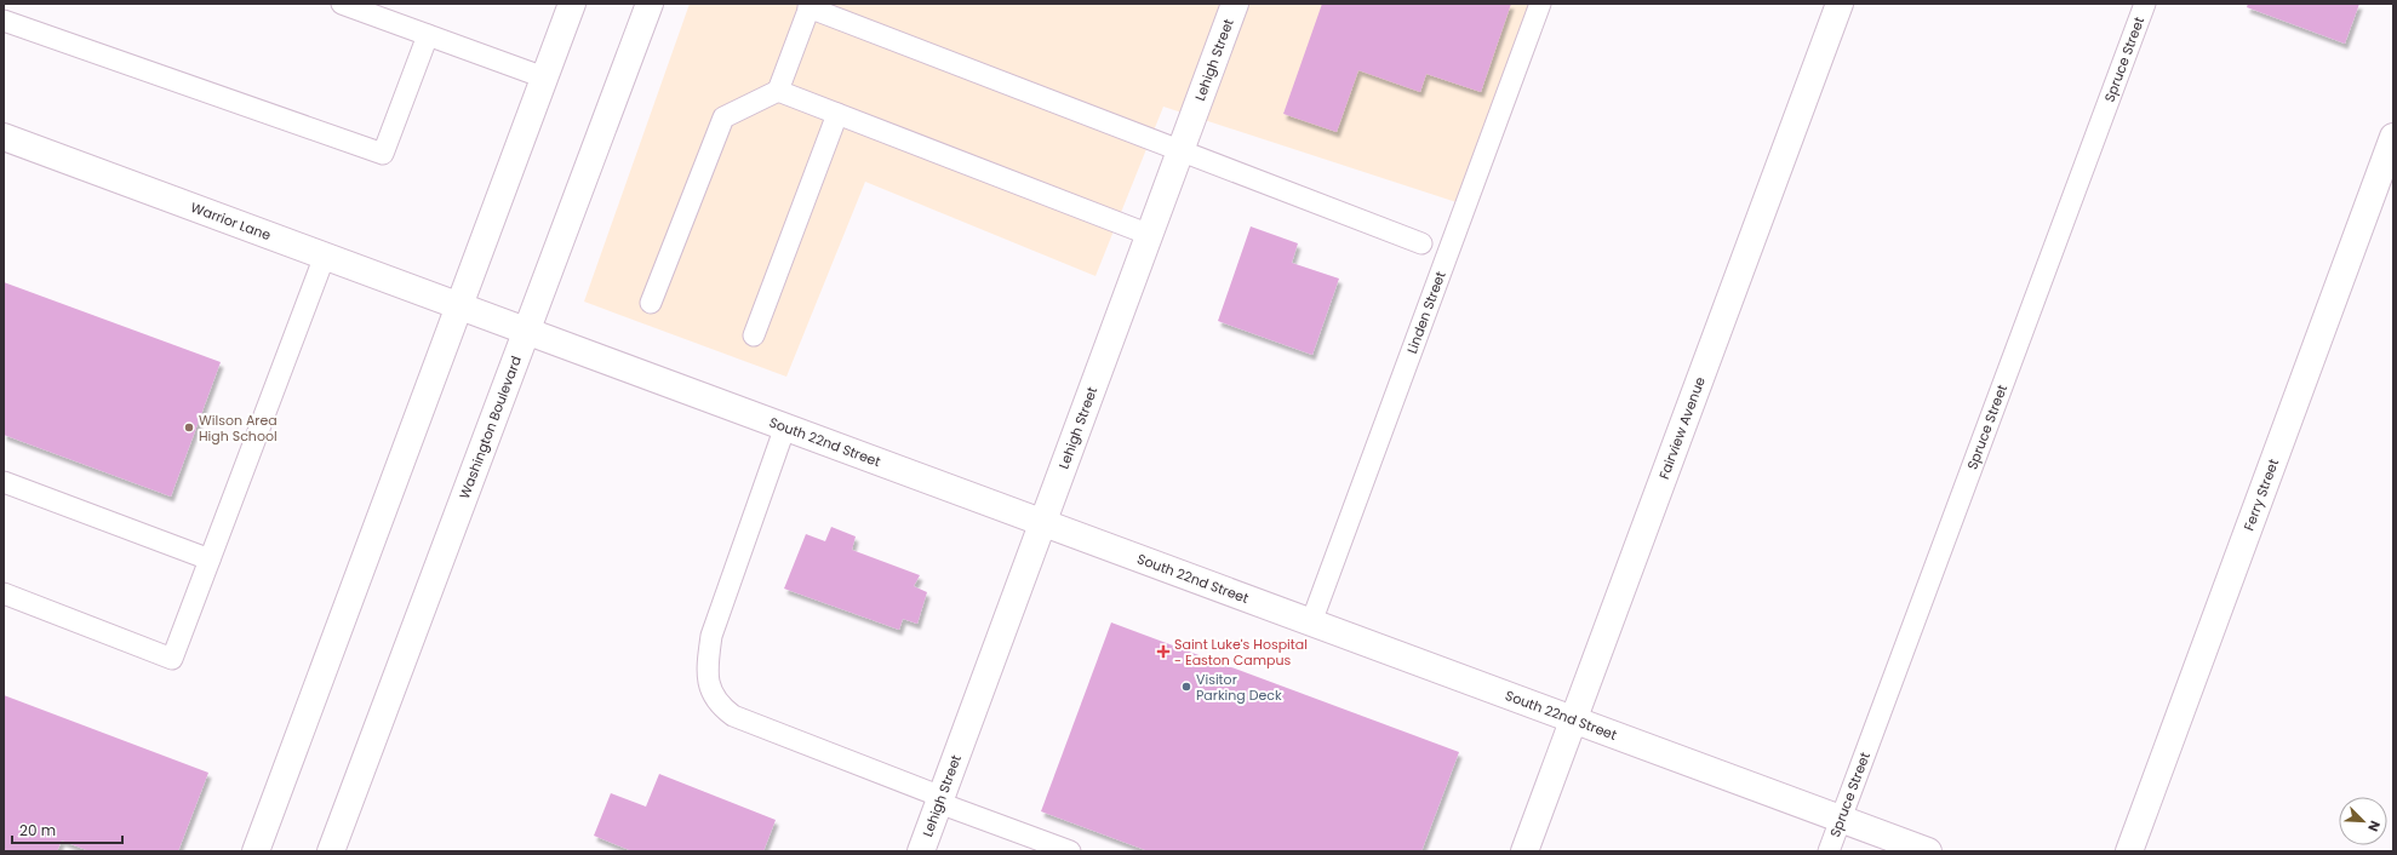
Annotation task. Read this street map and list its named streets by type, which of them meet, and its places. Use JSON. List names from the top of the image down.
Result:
{
  "streets": {
    "street": [
      "Lehigh Street",
      "Warrior Lane",
      "Washington Boulevard",
      "Fairview Avenue",
      "South 22nd Street",
      "Ferry Street"
    ],
    "lane": ["Spruce Street", "Linden Street"]
  },
  "crossings": [
    ["Lehigh Street", "South 22nd Street"],
    ["Spruce Street", "South 22nd Street"],
    ["Warrior Lane", "South 22nd Street"],
    ["Linden Street", "South 22nd Street"],
    ["Washington Boulevard", "South 22nd Street"],
    ["Fairview Avenue", "South 22nd Street"]
  ],
  "places": {
    "other": ["Wilson Area High School", "Visitor Parking Deck"],
    "health": ["Saint Luke's Hospital - Easton Campus"]
  },
  "scale_bar": "20 m",
  "north": "bottom right"
}
